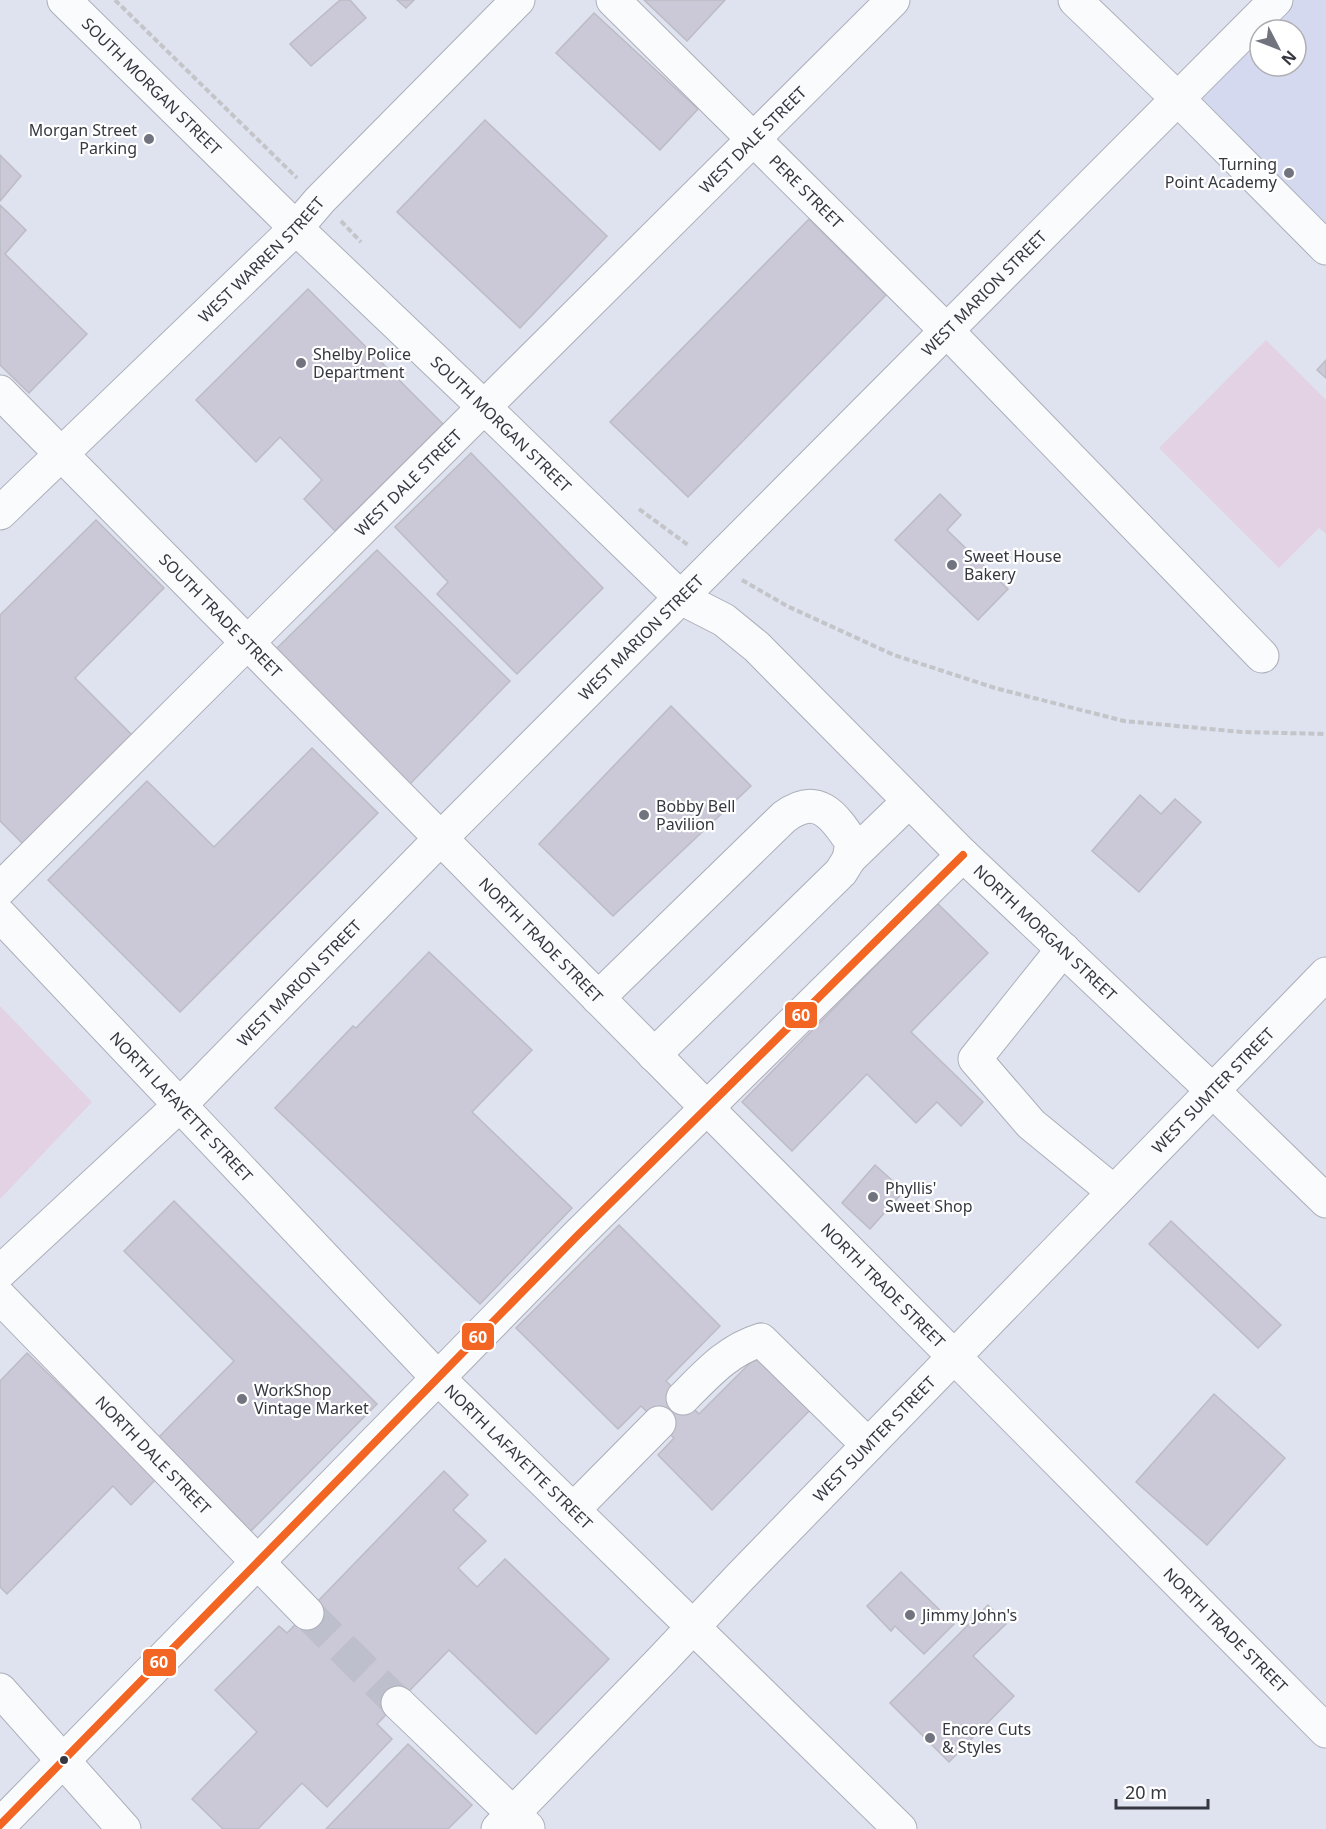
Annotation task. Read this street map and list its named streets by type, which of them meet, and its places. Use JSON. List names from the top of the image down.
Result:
{
  "streets": {
    "street": [
      "SOUTH MORGAN STREET",
      "WEST DALE STREET",
      "PERE STREET",
      "WEST WARREN STREET",
      "WEST MARION STREET",
      "SOUTH TRADE STREET",
      "NORTH MORGAN STREET",
      "NORTH TRADE STREET",
      "WEST SUMTER STREET",
      "NORTH LAFAYETTE STREET",
      "NORTH DALE STREET"
    ]
  },
  "crossings": [
    ["SOUTH MORGAN STREET", "WEST DALE STREET"],
    ["SOUTH MORGAN STREET", "WEST WARREN STREET"],
    ["SOUTH MORGAN STREET", "WEST MARION STREET"],
    ["SOUTH MORGAN STREET", "NORTH MORGAN STREET"],
    ["WEST DALE STREET", "PERE STREET"],
    ["WEST DALE STREET", "SOUTH TRADE STREET"],
    ["PERE STREET", "WEST MARION STREET"],
    ["WEST WARREN STREET", "SOUTH TRADE STREET"],
    ["WEST MARION STREET", "SOUTH TRADE STREET"],
    ["WEST MARION STREET", "NORTH MORGAN STREET"],
    ["WEST MARION STREET", "NORTH TRADE STREET"],
    ["WEST MARION STREET", "NORTH LAFAYETTE STREET"],
    ["SOUTH TRADE STREET", "NORTH TRADE STREET"],
    ["NORTH MORGAN STREET", "WEST SUMTER STREET"],
    ["NORTH TRADE STREET", "WEST SUMTER STREET"],
    ["WEST SUMTER STREET", "NORTH LAFAYETTE STREET"]
  ],
  "places": [
    "Morgan Street Parking",
    "Turning Point Academy",
    "Shelby Police Department",
    "Sweet House Bakery",
    "Bobby Bell Pavilion",
    "Phyllis' Sweet Shop",
    "WorkShop Vintage Market",
    "Jimmy John's",
    "Encore Cuts & Styles"
  ],
  "lines": ["transit line 60"],
  "scale_bar": "20 m",
  "north": "bottom right"
}
